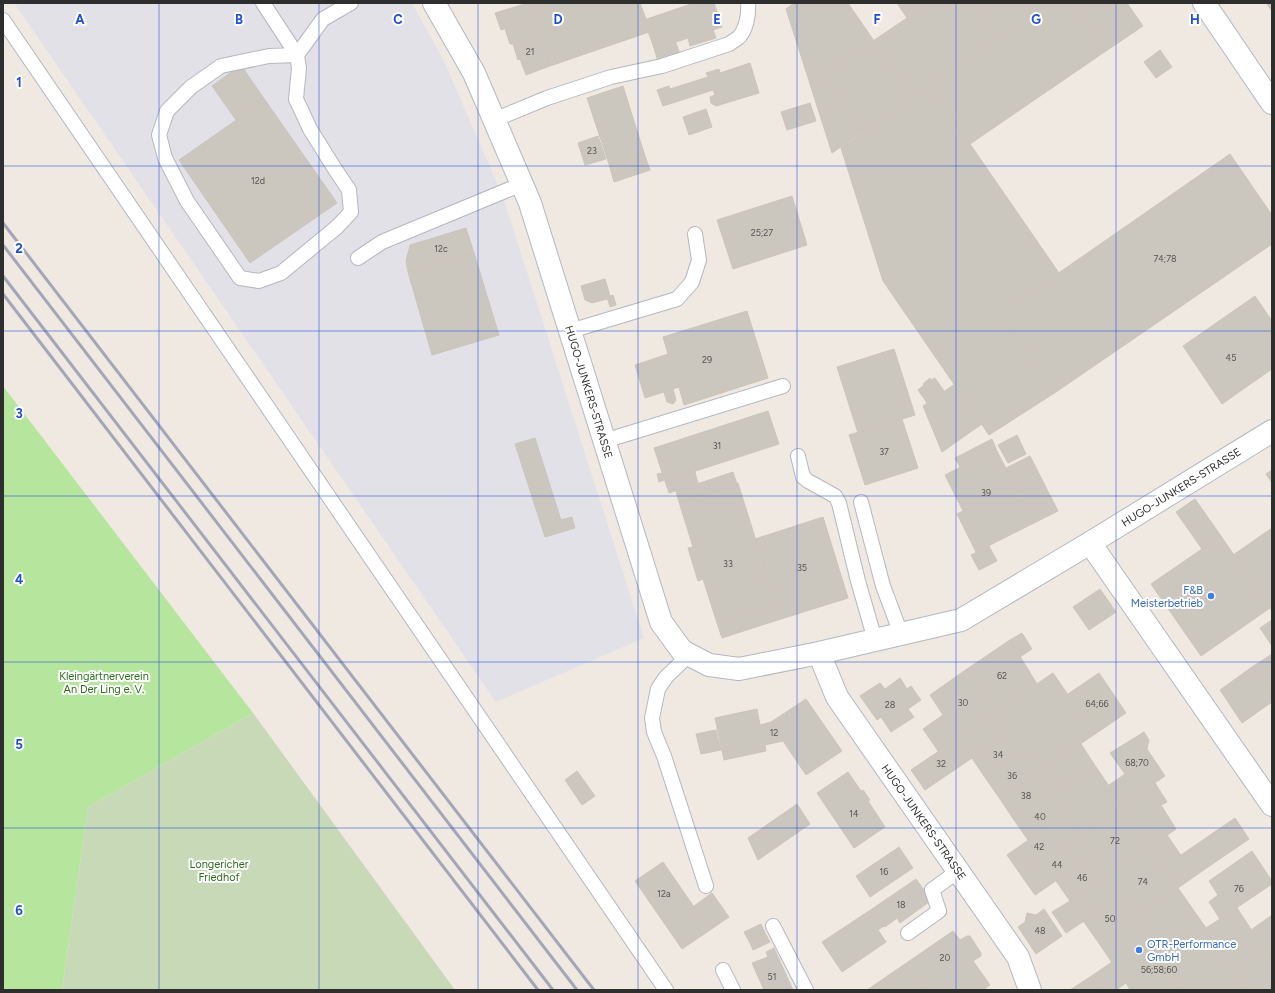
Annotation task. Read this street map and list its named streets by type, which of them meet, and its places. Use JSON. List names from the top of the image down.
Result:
{
  "streets": {
    "street": ["HUGO-JUNKERS-STRASSE"]
  },
  "parks": ["Kleingärtnerverein An Der Ling e. V.", "Longericher Friedhof"],
  "places": ["F&B Meisterbetrieb", "OTR-Performance GmbH"],
  "house_numbers": [
    "21",
    "23",
    "12d",
    "25;27",
    "12c",
    "74;78",
    "45",
    "29",
    "31",
    "37",
    "39",
    "33",
    "35",
    "62",
    "30",
    "64;66",
    "28",
    "12",
    "34",
    "68;70",
    "32",
    "36",
    "38",
    "14",
    "40",
    "72",
    "42",
    "44",
    "16",
    "46",
    "74",
    "76",
    "12a",
    "18",
    "50",
    "48",
    "20",
    "56;58;60",
    "51"
  ],
  "grid": {
    "columns": [
      "A",
      "B",
      "C",
      "D",
      "E",
      "F",
      "G",
      "H"
    ],
    "rows": [
      "1",
      "2",
      "3",
      "4",
      "5",
      "6"
    ]
  }
}
